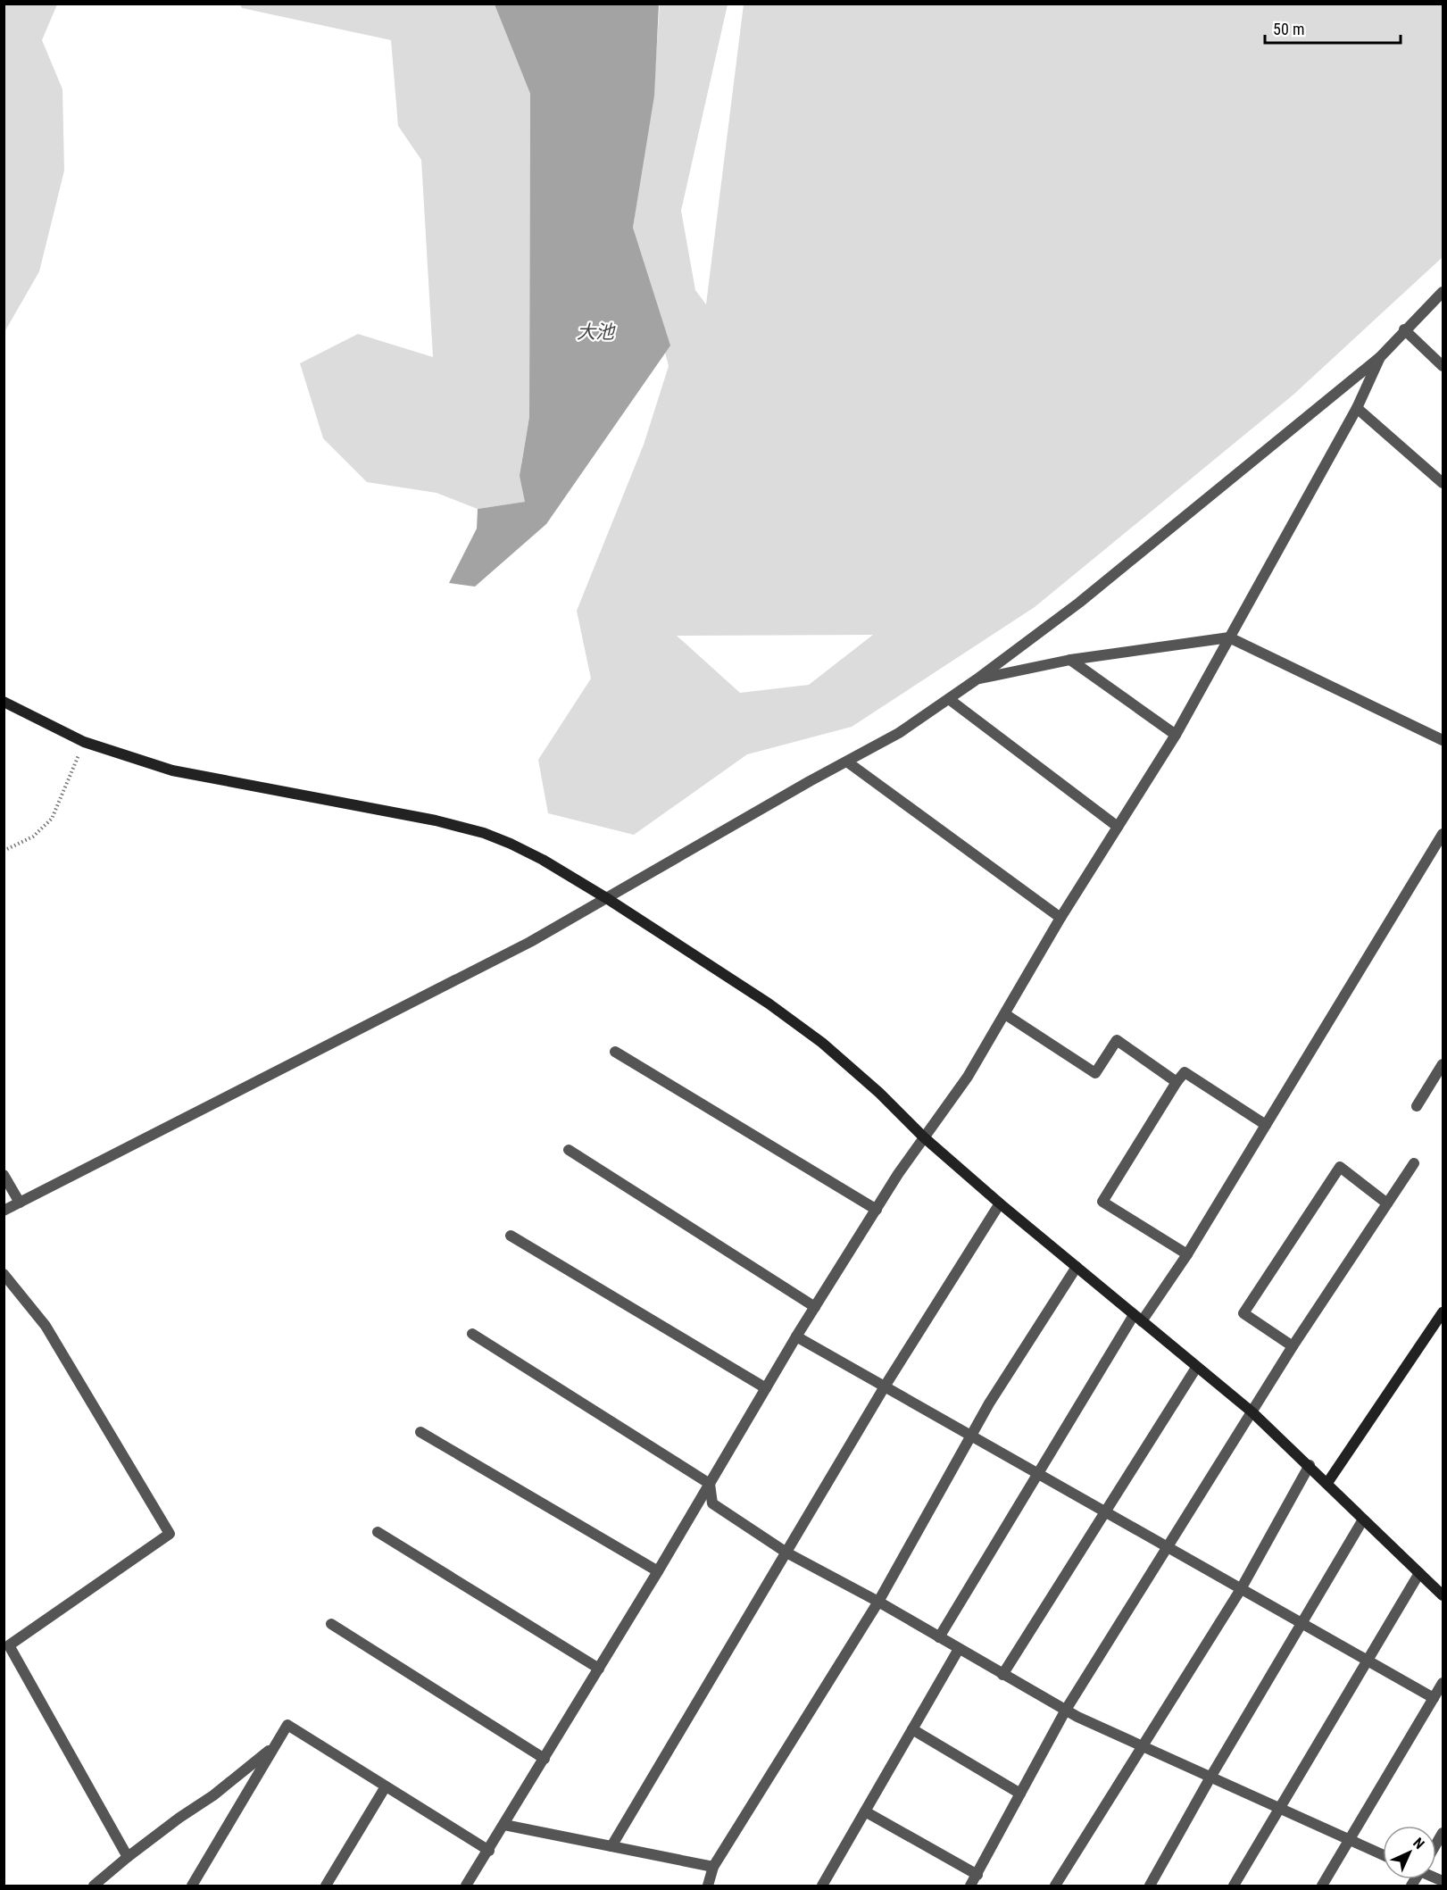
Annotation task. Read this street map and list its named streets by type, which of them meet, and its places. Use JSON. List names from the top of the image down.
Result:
{
  "water": ["大池"],
  "scale_bar": "50 m",
  "north": "top right"
}
